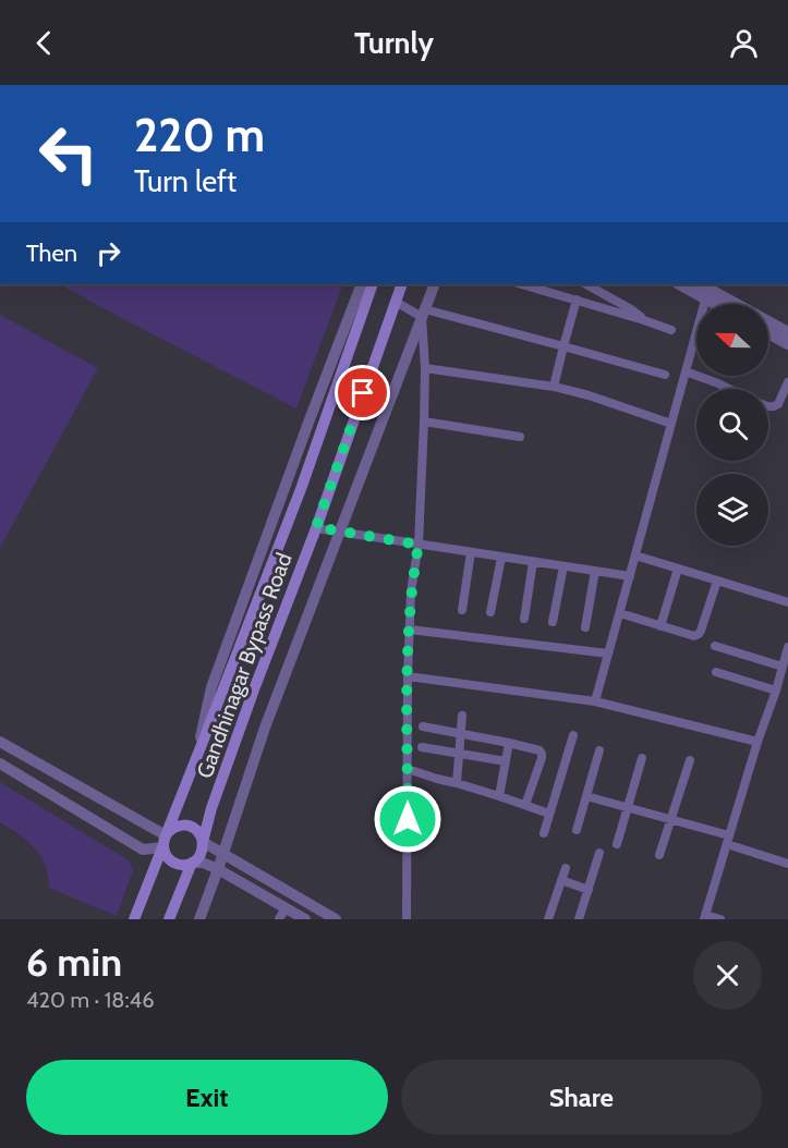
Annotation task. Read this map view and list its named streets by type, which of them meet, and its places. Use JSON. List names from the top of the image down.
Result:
{
  "streets": {
    "main road": ["Gandhinagar Bypass Road"]
  },
  "north": "left",
  "page": {
    "header": "Turnly",
    "turn": ["220 m", "Turn left"],
    "then": "Then",
    "heading": ["6 min", "420 m · 18:46"],
    "buttons": ["Exit", "Share"]
  }
}
